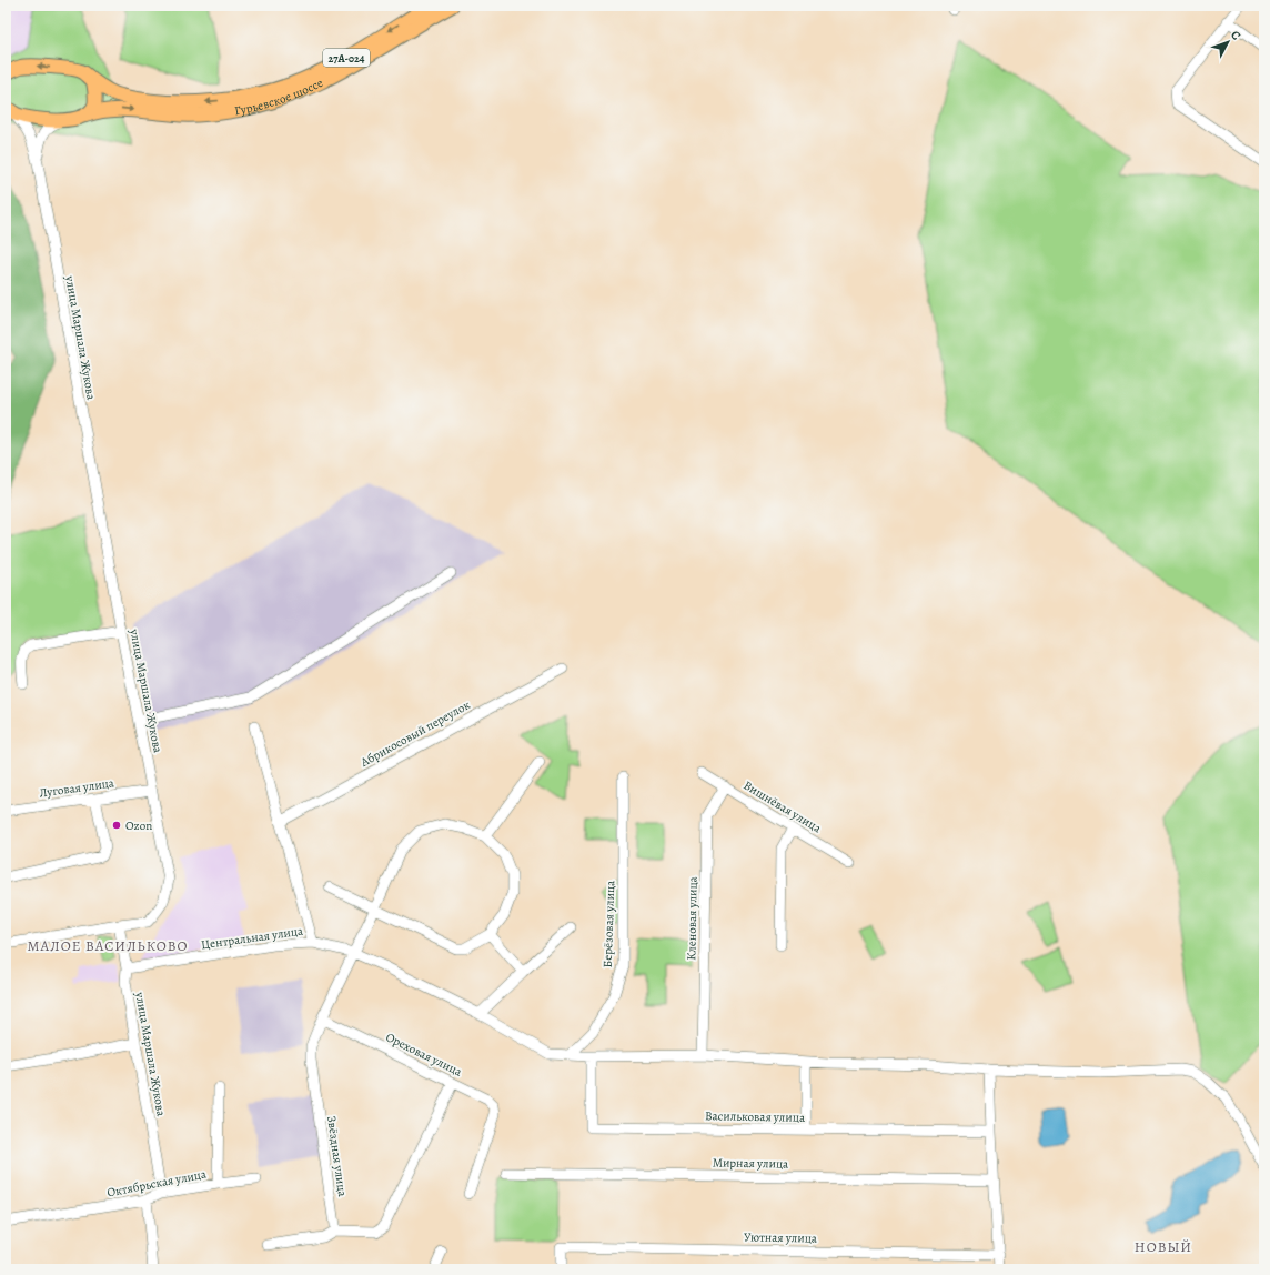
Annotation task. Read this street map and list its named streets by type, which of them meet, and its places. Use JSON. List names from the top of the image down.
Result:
{
  "streets": {
    "main road": ["27А-024", "Гурьевское шоссе"],
    "street": [
      "улица Маршала Жукова",
      "Абрикосовый переулок",
      "Луговая улица",
      "Вишнёвая улица",
      "Кленовая улица",
      "Берёзовая улица",
      "Центральная улица",
      "Ореховая улица",
      "Васильковая улица",
      "Звёздная улица",
      "Мирная улица",
      "Октябрьская улица",
      "Уютная улица"
    ]
  },
  "crossings": [
    ["27А-024", "Гурьевское шоссе"],
    ["27А-024", "улица Маршала Жукова"],
    ["улица Маршала Жукова", "Луговая улица"],
    ["улица Маршала Жукова", "Центральная улица"],
    ["улица Маршала Жукова", "Октябрьская улица"],
    ["Вишнёвая улица", "Кленовая улица"],
    ["Кленовая улица", "Центральная улица"],
    ["Берёзовая улица", "Центральная улица"],
    ["Центральная улица", "Васильковая улица"],
    ["Ореховая улица", "Звёздная улица"]
  ],
  "districts": ["МАЛОЕ ВАСИЛЬКОВО", "НОВЫЙ"],
  "places": ["Ozon"],
  "north": "top right"
}
